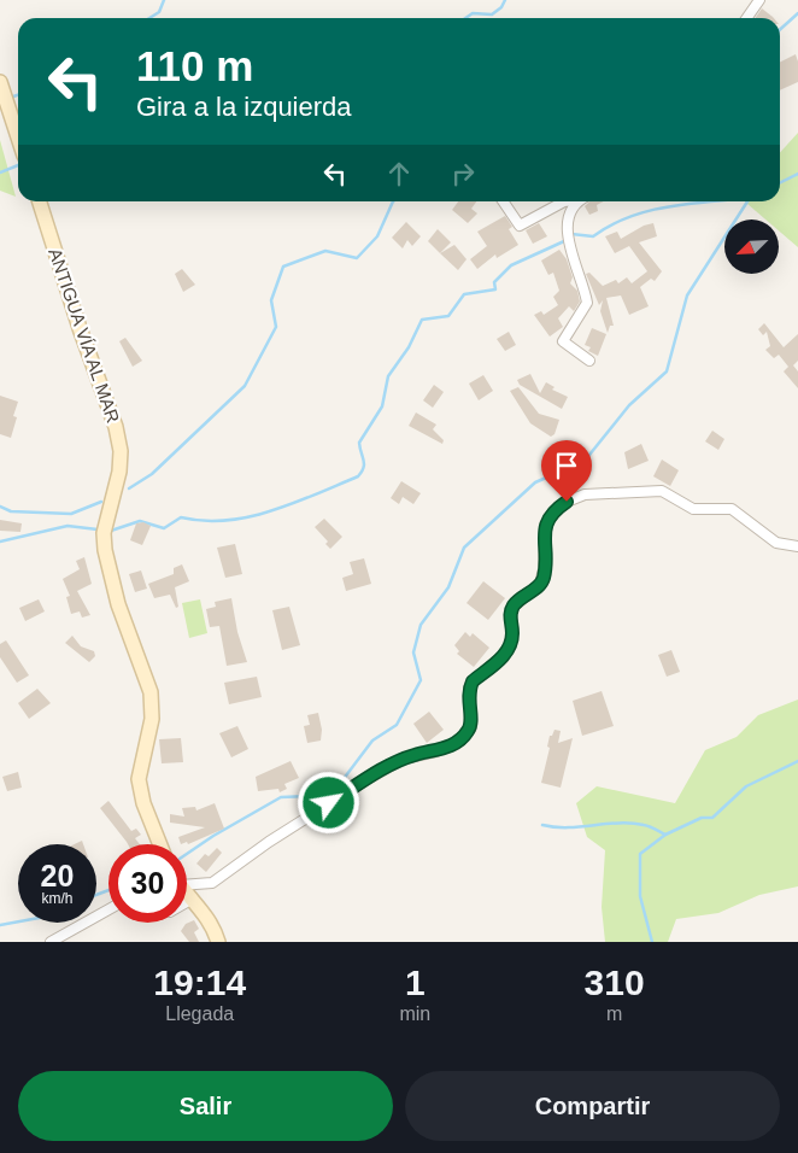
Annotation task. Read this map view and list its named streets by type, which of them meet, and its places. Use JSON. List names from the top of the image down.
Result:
{
  "streets": {
    "main road": ["ANTIGUA VÍA AL MAR"]
  },
  "north": "bottom left",
  "page": {
    "turn": ["110 m", "Gira a la izquierda"],
    "speed": "20 km/h",
    "limit": "30",
    "eta": [
      "19:14",
      "Llegada",
      "1",
      "min",
      "310",
      "m"
    ],
    "buttons": ["Salir", "Compartir"]
  }
}
